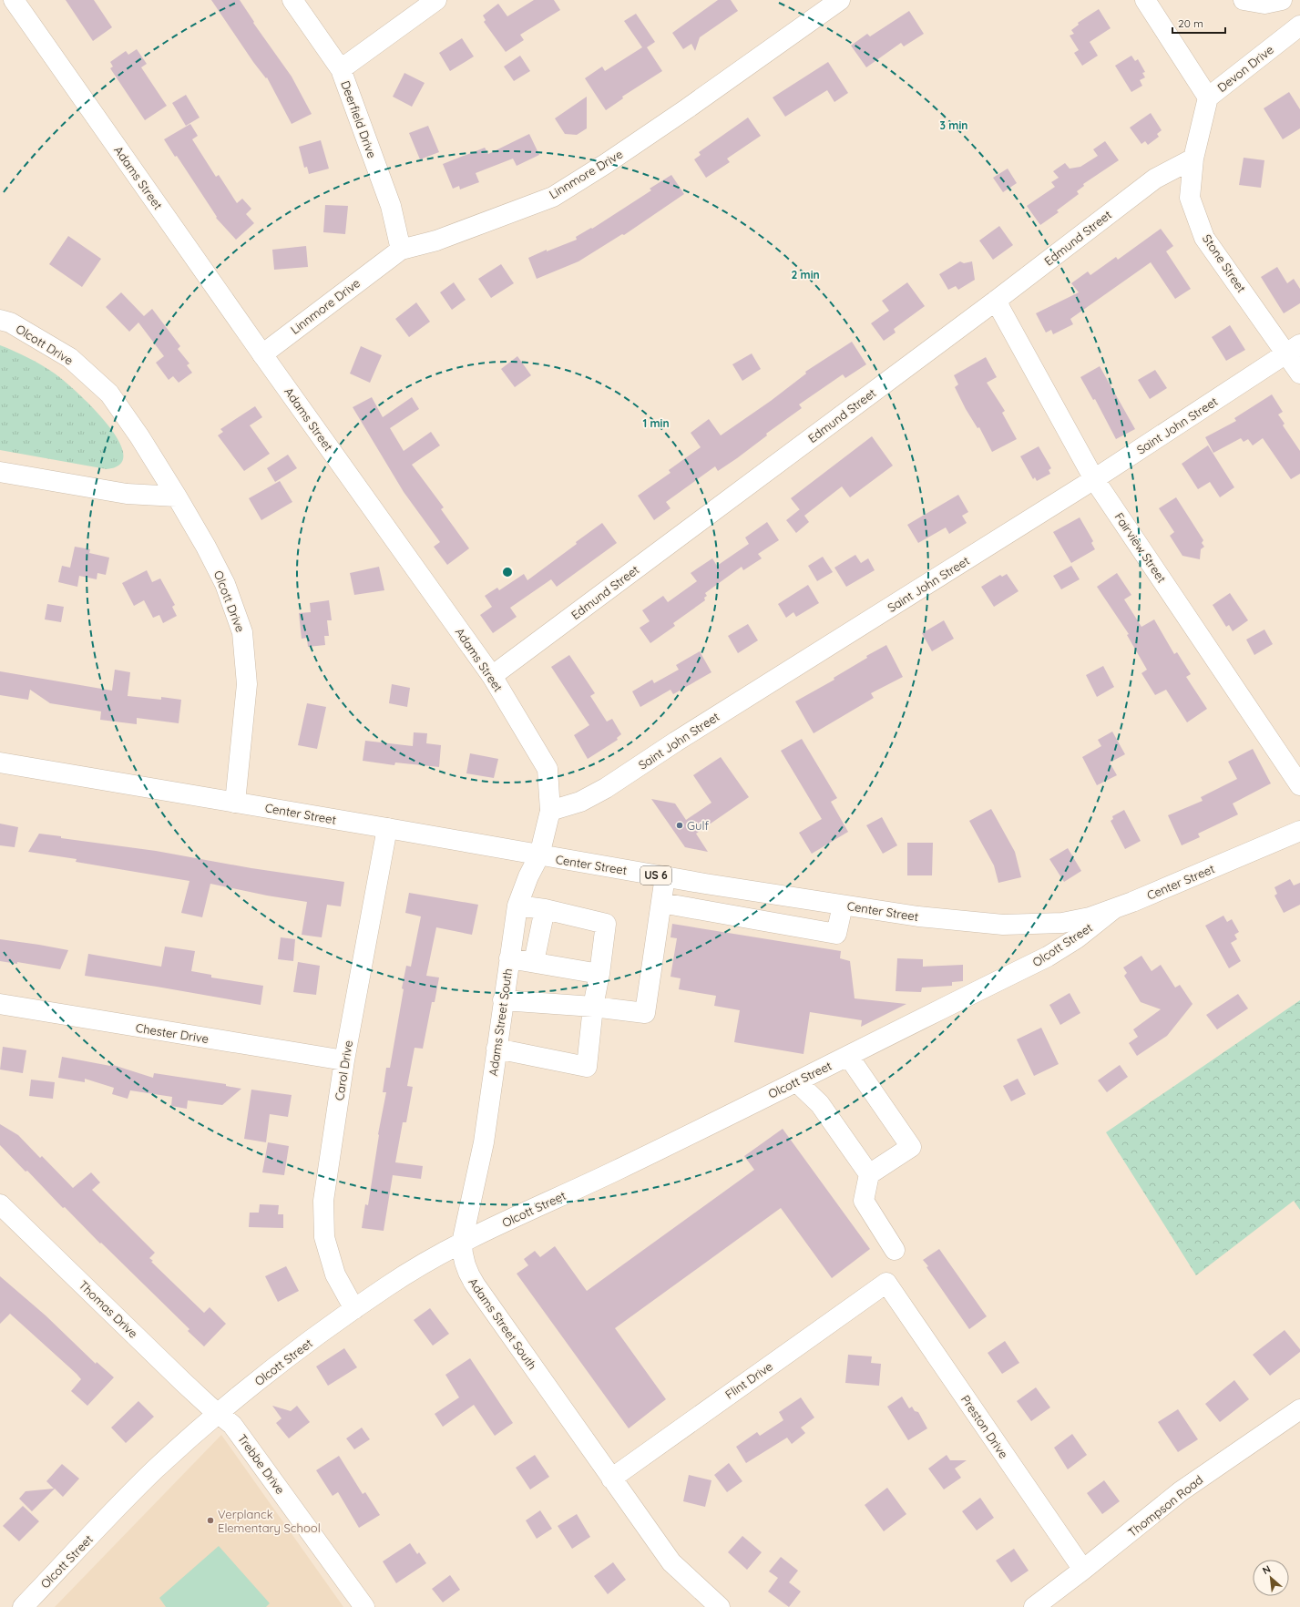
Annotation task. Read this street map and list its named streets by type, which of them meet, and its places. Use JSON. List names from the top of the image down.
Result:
{
  "streets": {
    "street": [
      "Devon Drive",
      "Deerfield Drive",
      "Linnmore Drive",
      "Adams Street",
      "Edmund Street",
      "Stone Street",
      "Olcott Drive",
      "Saint John Street",
      "Fairview Street",
      "Center Street",
      "US 6",
      "Olcott Street",
      "Adams Street South",
      "Chester Drive",
      "Carol Drive",
      "Thomas Drive",
      "Flint Drive",
      "Preston Drive",
      "Trebbe Drive",
      "Thompson Road"
    ]
  },
  "crossings": [
    ["Devon Drive", "Stone Street"],
    ["Deerfield Drive", "Linnmore Drive"],
    ["Linnmore Drive", "Adams Street"],
    ["Adams Street", "Edmund Street"],
    ["Adams Street", "Saint John Street"],
    ["Adams Street", "Center Street"],
    ["Adams Street", "Adams Street South"],
    ["Edmund Street", "Stone Street"],
    ["Edmund Street", "Fairview Street"],
    ["Stone Street", "Saint John Street"],
    ["Olcott Drive", "Center Street"],
    ["Saint John Street", "Fairview Street"],
    ["Center Street", "Olcott Street"],
    ["Center Street", "Adams Street South"],
    ["Center Street", "Carol Drive"],
    ["Olcott Street", "Adams Street South"],
    ["Olcott Street", "Carol Drive"],
    ["Olcott Street", "Thomas Drive"],
    ["Olcott Street", "Trebbe Drive"],
    ["Adams Street South", "Flint Drive"],
    ["Chester Drive", "Carol Drive"],
    ["Thomas Drive", "Trebbe Drive"],
    ["Flint Drive", "Preston Drive"],
    ["Preston Drive", "Thompson Road"]
  ],
  "places": ["Gulf", "Verplanck Elementary School"],
  "scale_bar": "20 m",
  "north": "top left",
  "rings": ["3 min", "2 min", "1 min"]
}
